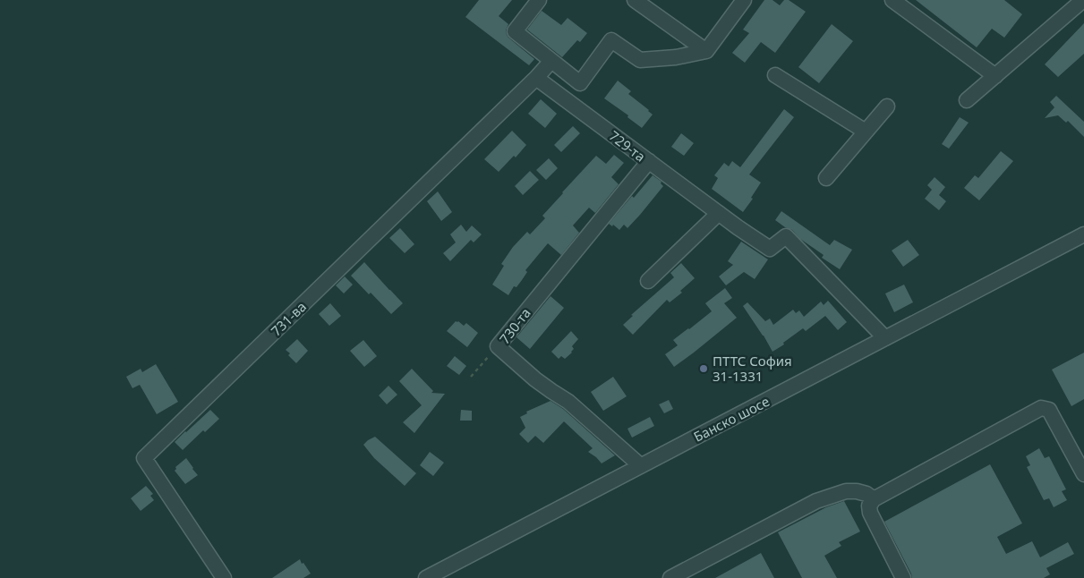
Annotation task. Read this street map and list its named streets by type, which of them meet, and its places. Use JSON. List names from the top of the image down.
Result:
{
  "streets": {
    "street": [
      "729-та",
      "731-ва",
      "730-та",
      "Банско шосе"
    ]
  },
  "crossings": [
    ["729-та", "731-ва"],
    ["729-та", "730-та"],
    ["729-та", "Банско шосе"],
    ["730-та", "Банско шосе"]
  ],
  "places": ["ПТТС София 31-1331"]
}
